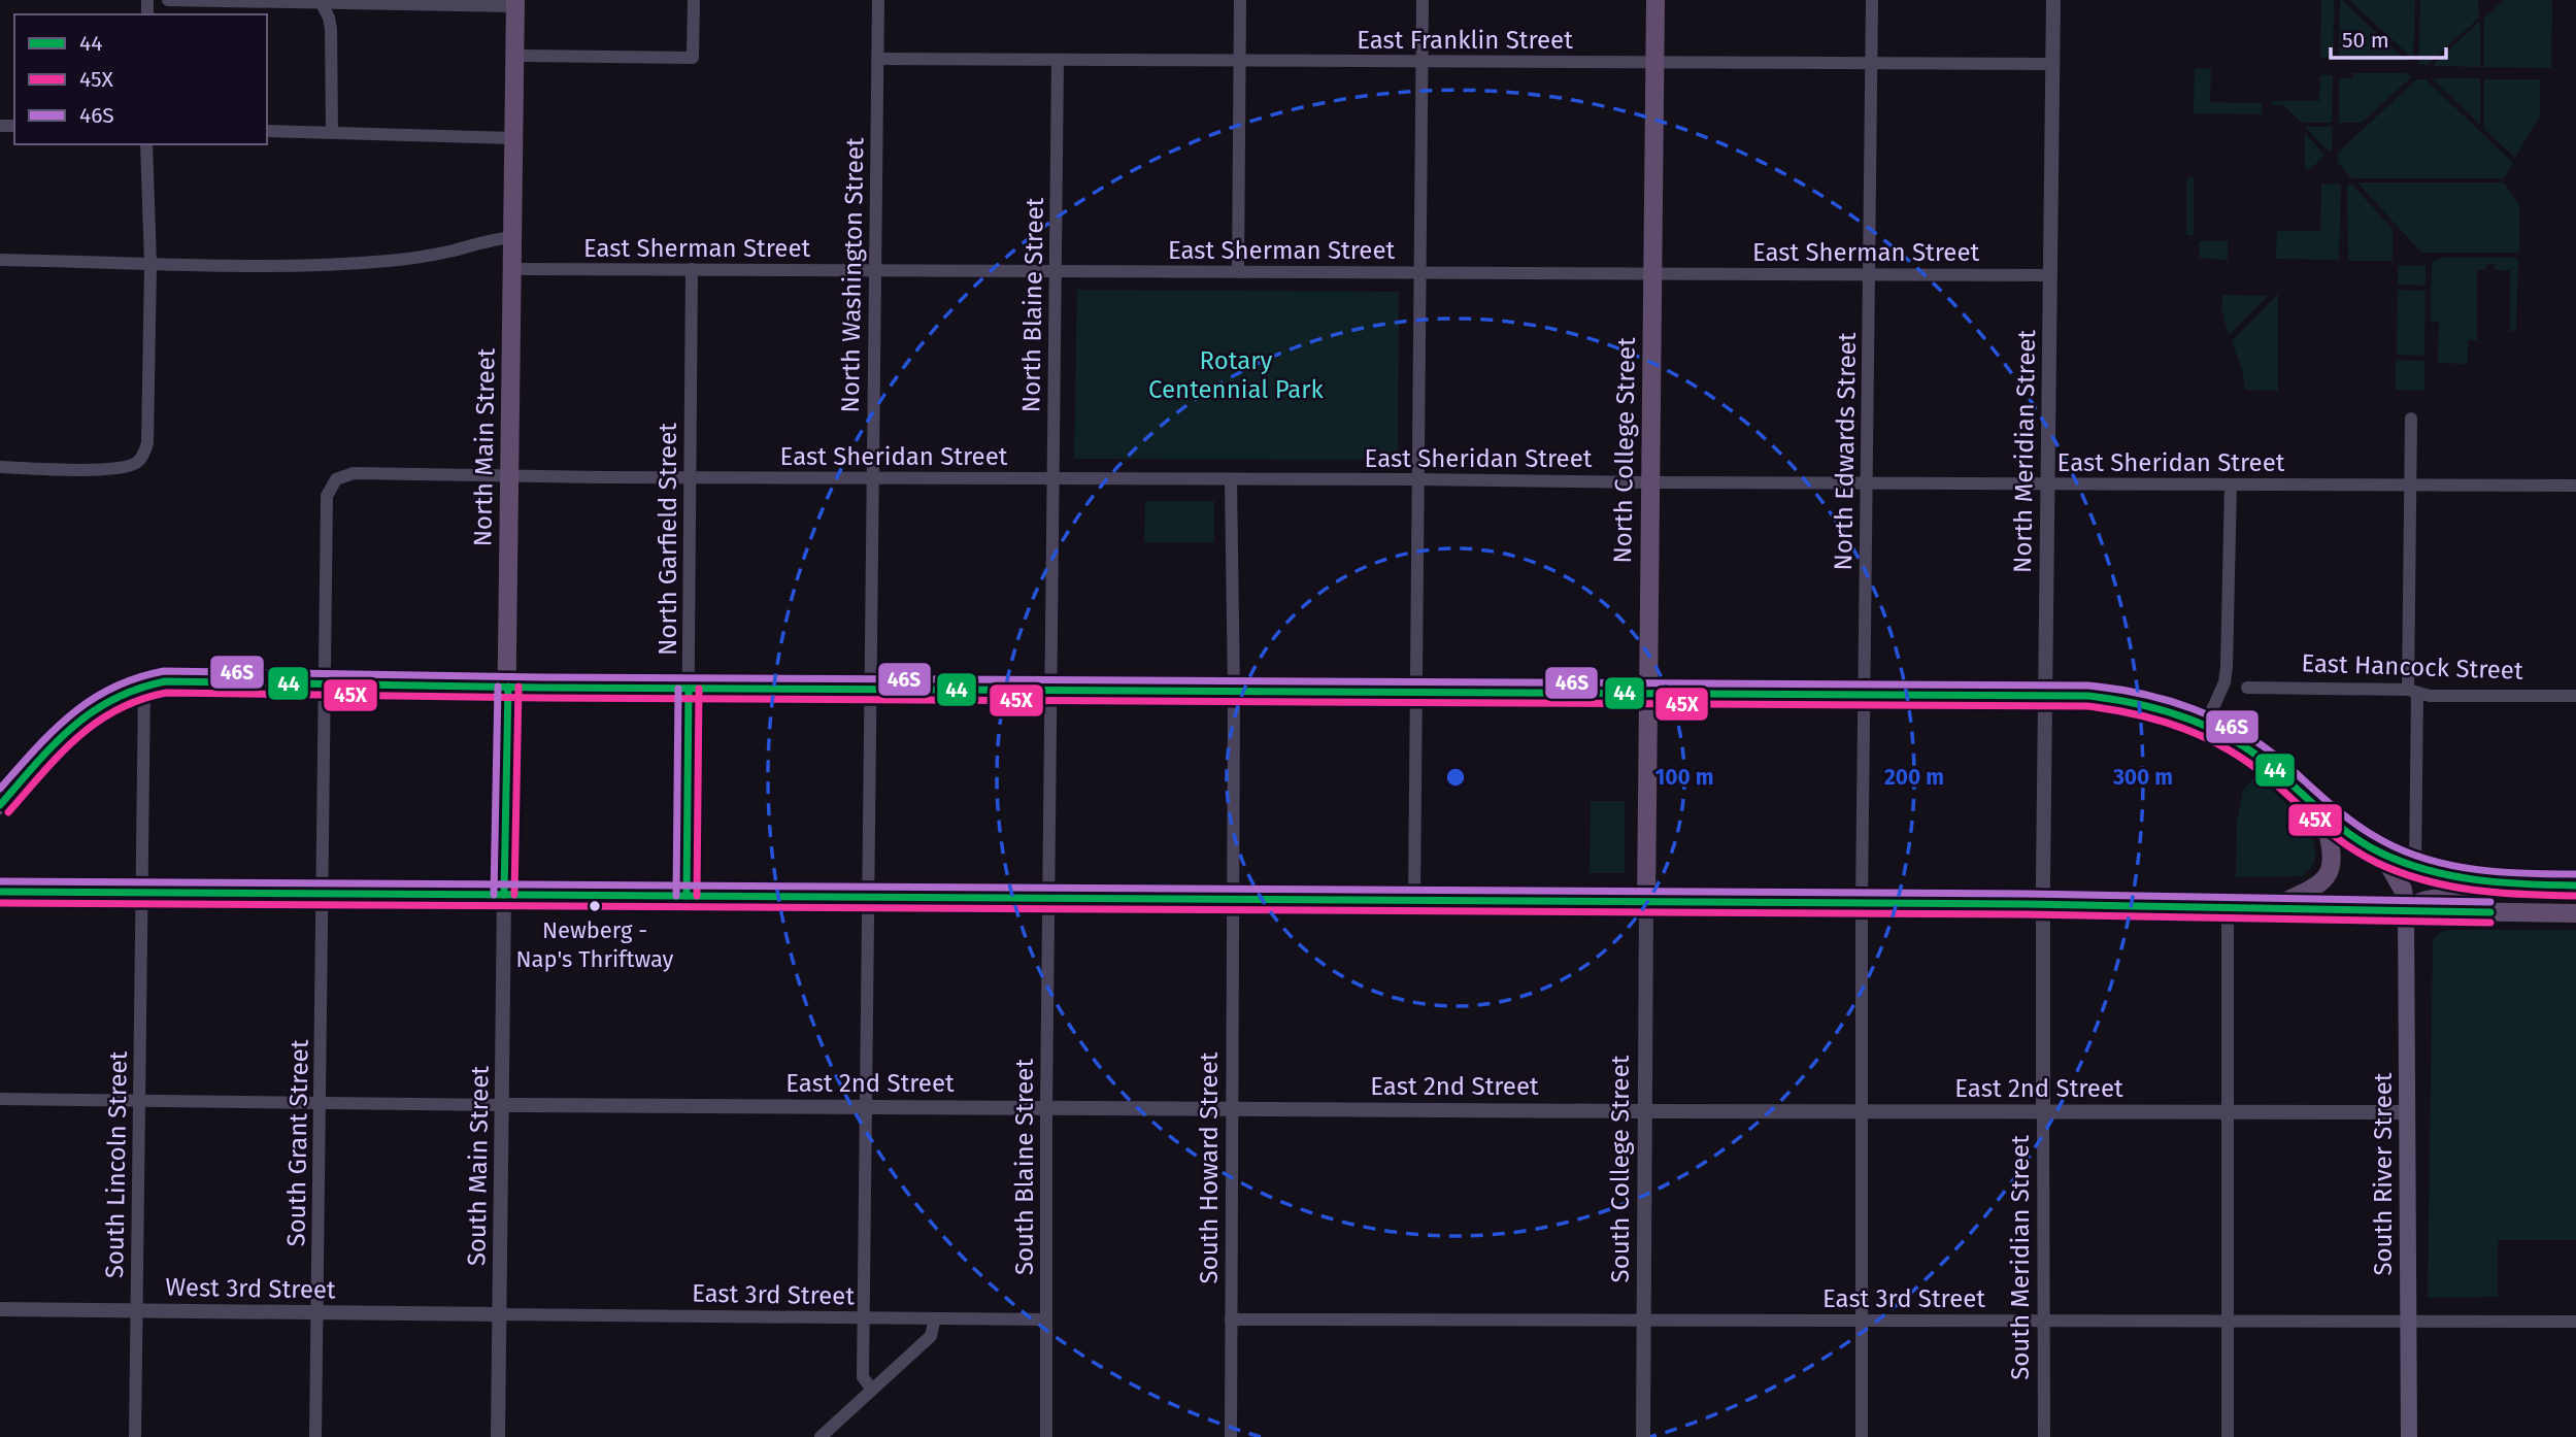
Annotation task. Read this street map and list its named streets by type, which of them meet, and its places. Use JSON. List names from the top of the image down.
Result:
{
  "streets": {
    "main road": ["North Main Street", "North College Street", "South River Street"],
    "street": [
      "East Franklin Street",
      "East Sherman Street",
      "North Washington Street",
      "North Blaine Street",
      "North Edwards Street",
      "North Meridian Street",
      "East Sheridan Street",
      "North Garfield Street",
      "East Hancock Street",
      "East 2nd Street",
      "South Grant Street",
      "South Lincoln Street",
      "South Main Street",
      "South Blaine Street",
      "South Howard Street",
      "South College Street",
      "South Meridian Street",
      "West 3rd Street",
      "East 3rd Street"
    ]
  },
  "crossings": [
    ["East Franklin Street", "North Washington Street"],
    ["East Franklin Street", "North Blaine Street"],
    ["East Franklin Street", "North College Street"],
    ["East Franklin Street", "North Edwards Street"],
    ["East Franklin Street", "North Meridian Street"],
    ["East Sherman Street", "North Washington Street"],
    ["East Sherman Street", "North Blaine Street"],
    ["East Sherman Street", "North Main Street"],
    ["East Sherman Street", "North College Street"],
    ["East Sherman Street", "North Edwards Street"],
    ["East Sherman Street", "North Meridian Street"],
    ["East Sherman Street", "North Garfield Street"],
    ["North Washington Street", "East Sheridan Street"],
    ["North Washington Street", "East 2nd Street"],
    ["North Washington Street", "East 3rd Street"],
    ["North Blaine Street", "East Sheridan Street"],
    ["North Blaine Street", "South Blaine Street"],
    ["North Main Street", "East Sheridan Street"],
    ["North Main Street", "South Main Street"],
    ["North College Street", "East Sheridan Street"],
    ["North College Street", "South College Street"],
    ["North Edwards Street", "East Sheridan Street"],
    ["North Edwards Street", "East 2nd Street"],
    ["North Edwards Street", "East 3rd Street"],
    ["North Meridian Street", "East Sheridan Street"],
    ["North Meridian Street", "South Meridian Street"],
    ["East Sheridan Street", "North Garfield Street"],
    ["East Sheridan Street", "South Grant Street"],
    ["East Sheridan Street", "South Howard Street"],
    ["East 2nd Street", "South Main Street"],
    ["East 2nd Street", "South Blaine Street"],
    ["East 2nd Street", "South Howard Street"],
    ["East 2nd Street", "South College Street"],
    ["East 2nd Street", "South River Street"],
    ["East 2nd Street", "South Meridian Street"],
    ["South Grant Street", "West 3rd Street"],
    ["South Lincoln Street", "West 3rd Street"],
    ["South Main Street", "West 3rd Street"],
    ["South Main Street", "East 3rd Street"],
    ["South Blaine Street", "East 3rd Street"],
    ["South Howard Street", "East 3rd Street"],
    ["South College Street", "East 3rd Street"],
    ["South River Street", "East 3rd Street"],
    ["South Meridian Street", "East 3rd Street"],
    ["West 3rd Street", "East 3rd Street"]
  ],
  "parks": ["Rotary Centennial Park"],
  "places": ["Newberg - Nap's Thriftway"],
  "lines": ["transit line 46S", "transit line 44", "transit line 45X"],
  "legend": ["44", "45X", "46S"],
  "scale_bar": "50 m",
  "rings": ["100 m", "200 m", "300 m"]
}
